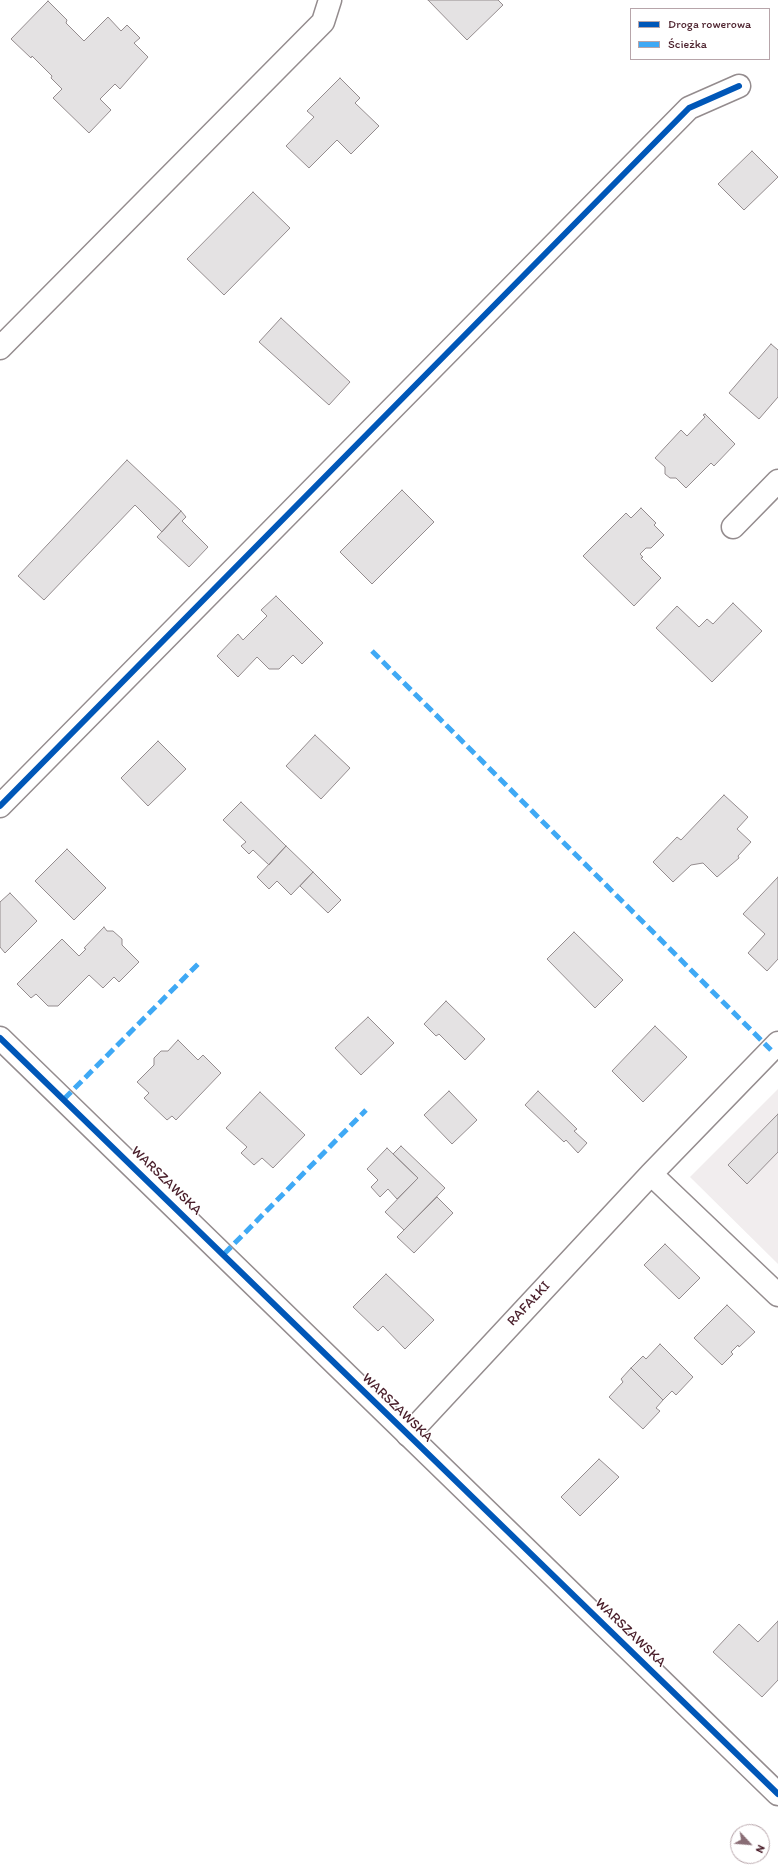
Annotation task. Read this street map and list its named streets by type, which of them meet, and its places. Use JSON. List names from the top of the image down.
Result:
{
  "streets": {
    "street": ["WARSZAWSKA", "RAFAŁKI"]
  },
  "crossings": [
    ["WARSZAWSKA", "RAFAŁKI"]
  ],
  "legend": ["Droga rowerowa", "Ścieżka"],
  "north": "bottom right"
}
